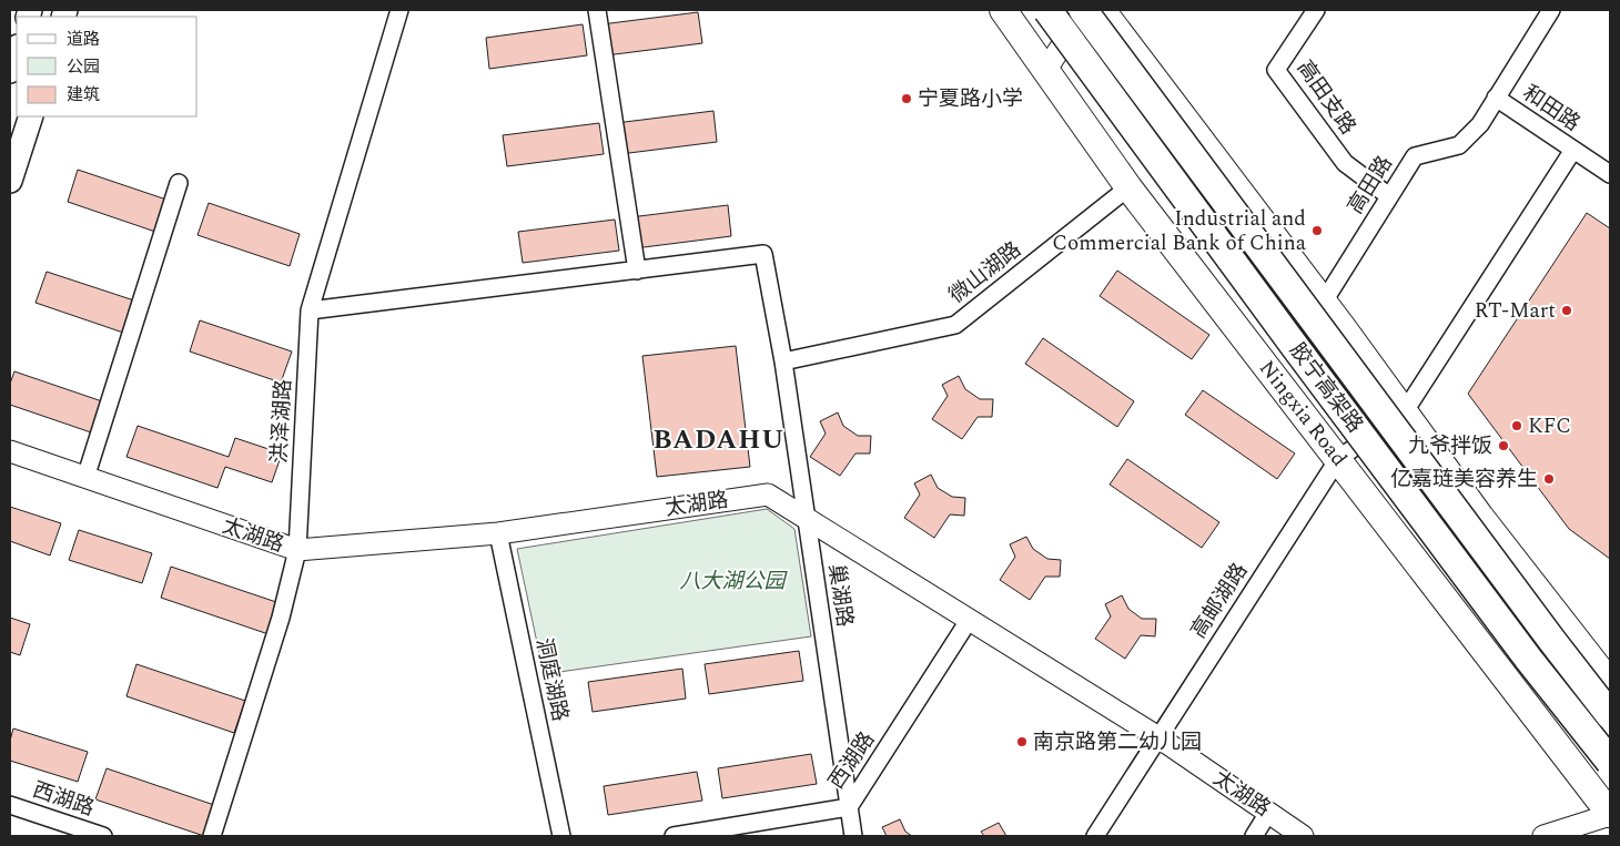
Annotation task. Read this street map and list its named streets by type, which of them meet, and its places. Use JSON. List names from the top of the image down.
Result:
{
  "streets": {
    "highway": ["胶宁高架路"],
    "main road": ["Ningxia Road"],
    "street": [
      "高田支路",
      "和田路",
      "高田路",
      "微山湖路",
      "洪泽湖路",
      "太湖路",
      "巢湖路",
      "高邮湖路",
      "洞庭湖路",
      "西湖路"
    ]
  },
  "crossings": [
    ["高田支路", "高田路"],
    ["和田路", "高田路"],
    ["微山湖路", "Ningxia Road"],
    ["微山湖路", "巢湖路"],
    ["Ningxia Road", "高邮湖路"],
    ["洪泽湖路", "太湖路"],
    ["太湖路", "巢湖路"],
    ["太湖路", "高邮湖路"],
    ["太湖路", "洞庭湖路"],
    ["太湖路", "西湖路"],
    ["巢湖路", "西湖路"]
  ],
  "districts": ["BADAHU"],
  "parks": ["八大湖公园"],
  "places": [
    "宁夏路小学",
    "Industrial and Commercial Bank of China",
    "RT-Mart",
    "KFC",
    "九爷拌饭",
    "亿嘉琏美容养生",
    "南京路第二幼儿园"
  ],
  "legend": ["道路", "公园", "建筑"]
}
